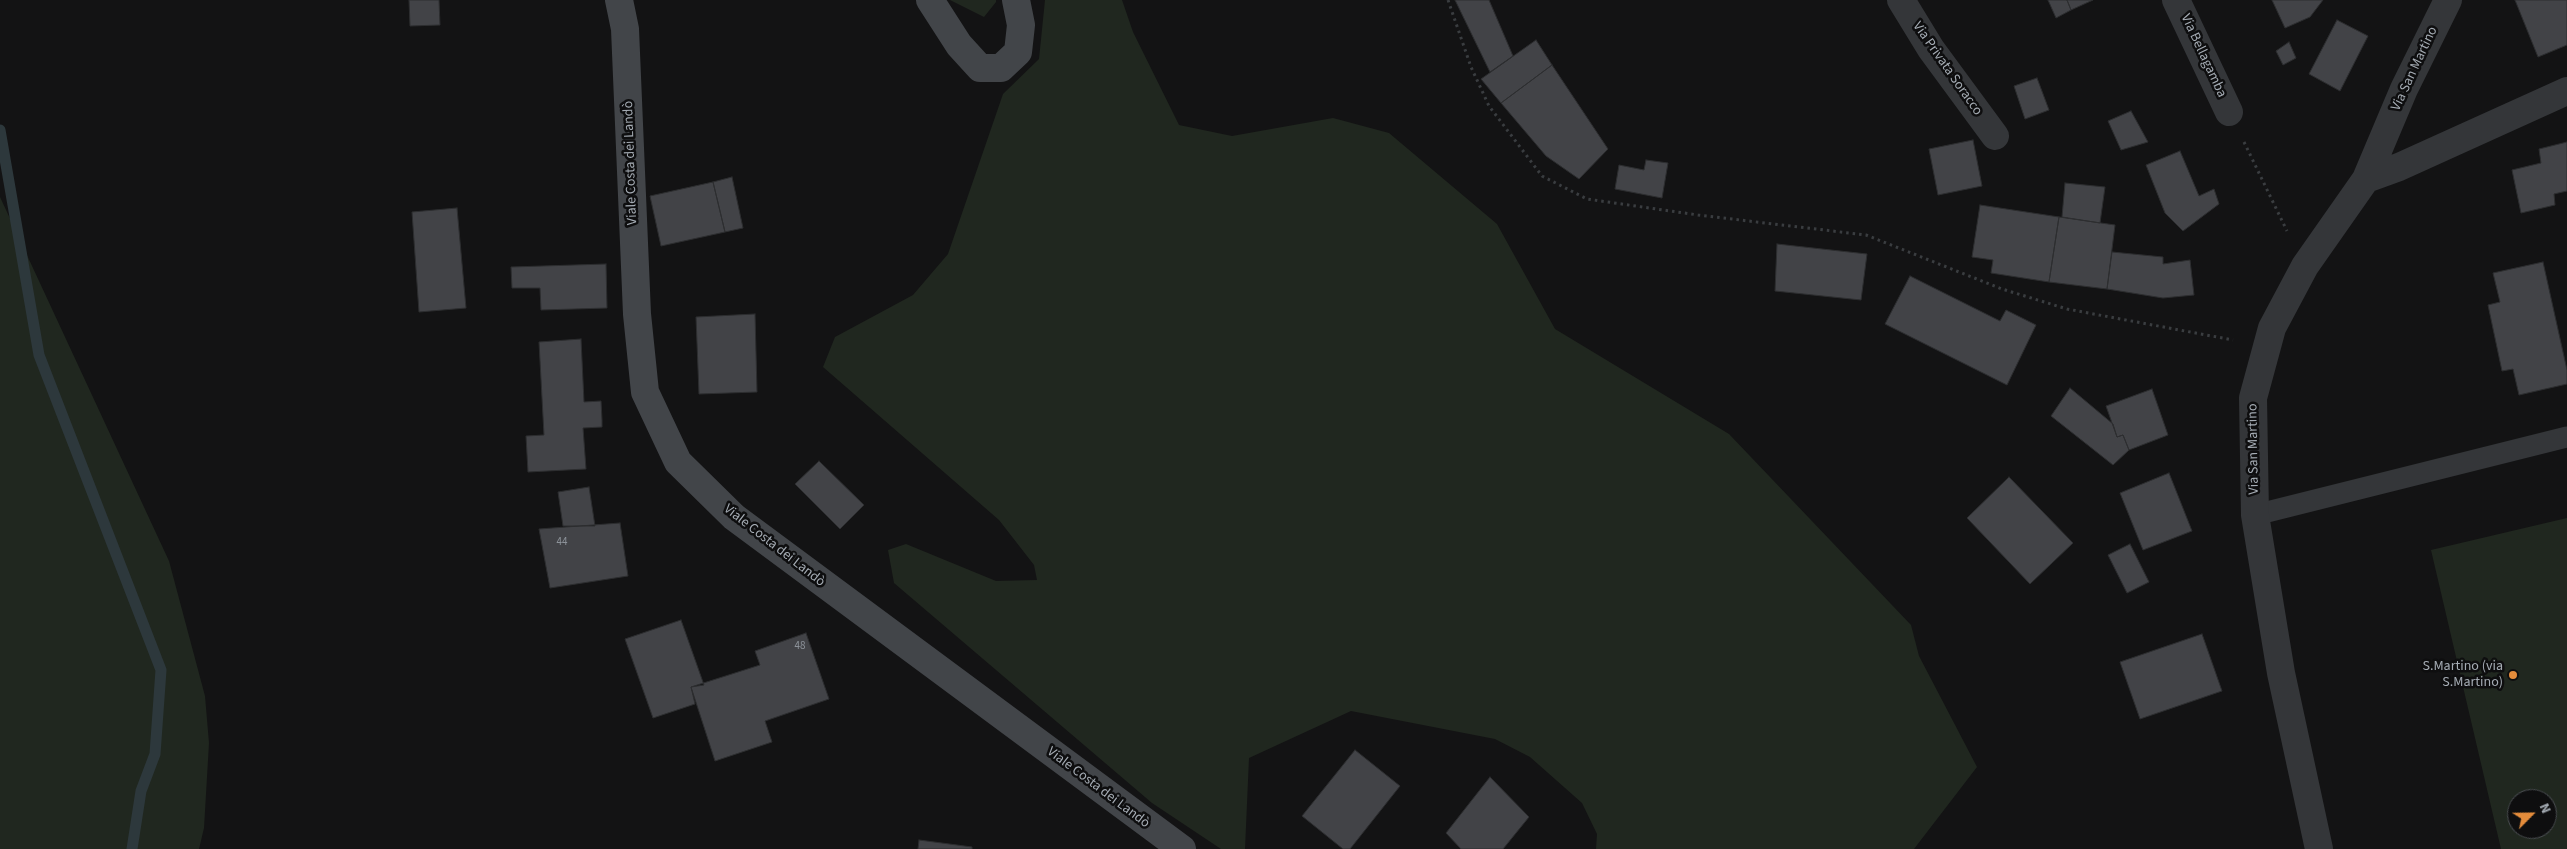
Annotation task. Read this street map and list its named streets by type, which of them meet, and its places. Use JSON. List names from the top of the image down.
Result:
{
  "streets": {
    "street": [
      "Via Bellagamba",
      "Via Privata Soracco",
      "Via San Martino",
      "Viale Costa dei Landò"
    ]
  },
  "places": ["S.Martino (via S.Martino)"],
  "house_numbers": ["44", "48"],
  "north": "top right"
}
